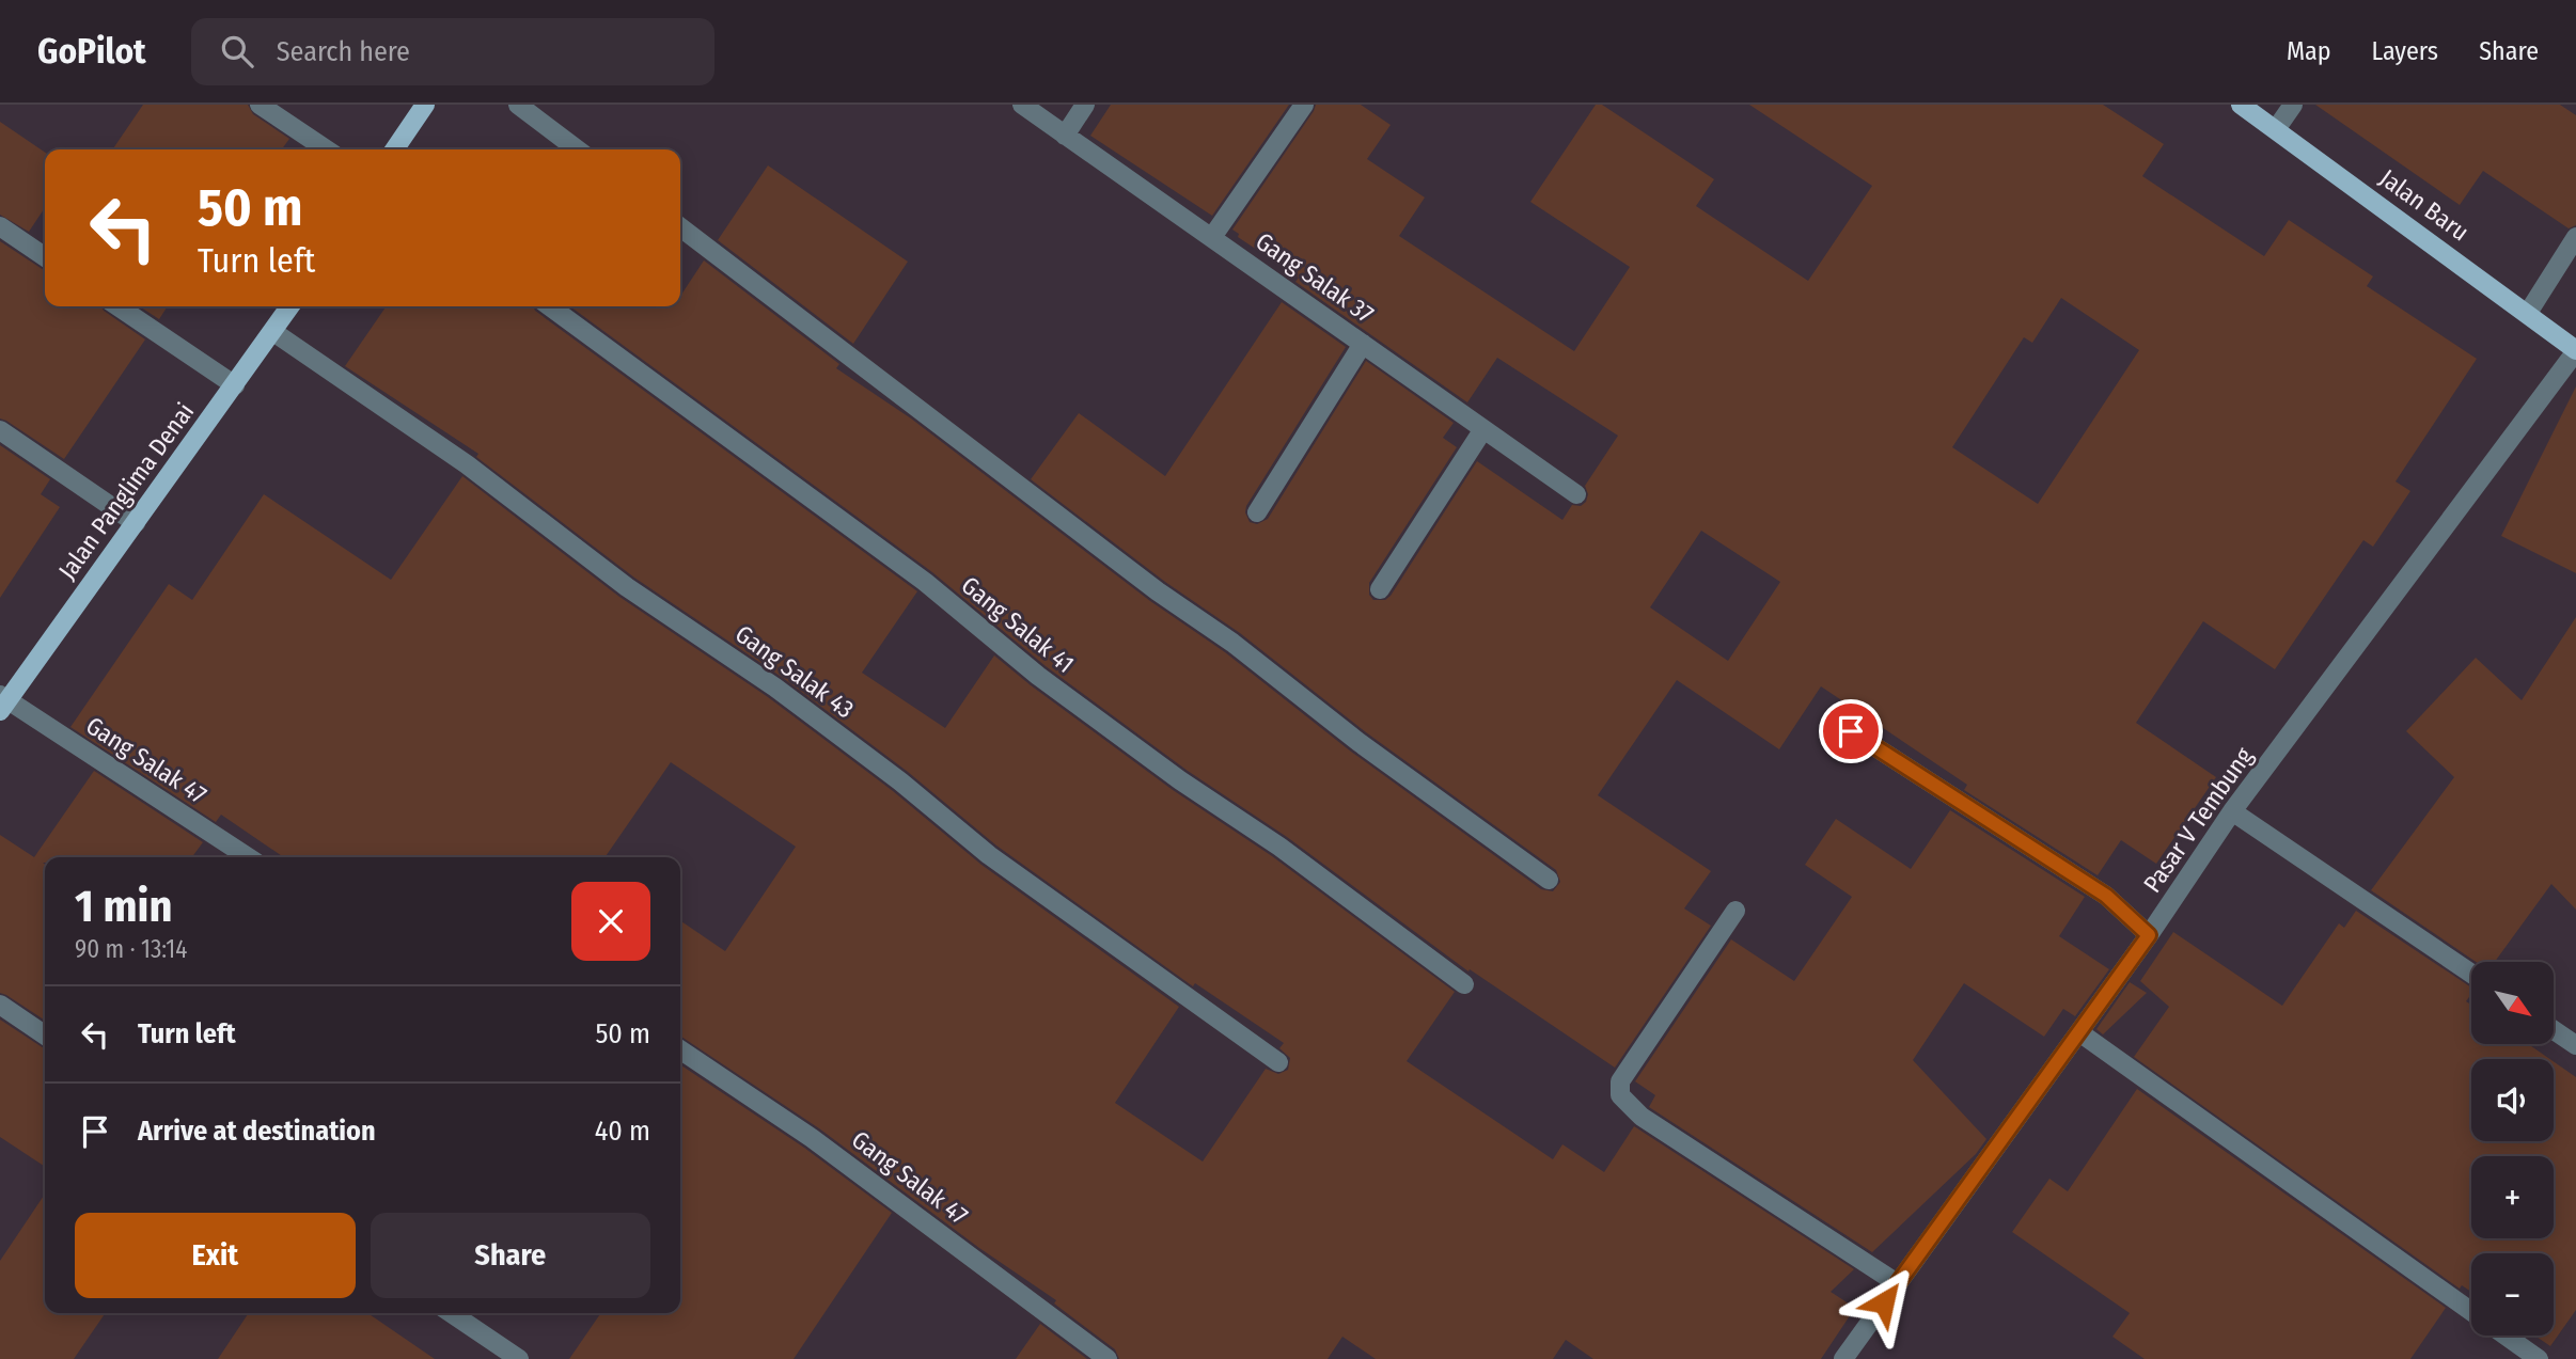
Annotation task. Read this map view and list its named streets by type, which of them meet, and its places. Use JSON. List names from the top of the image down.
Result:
{
  "streets": {
    "main road": ["Jalan Baru", "Jalan Panglima Denai"],
    "street": [
      "Gang Salak 37",
      "Gang Salak 41",
      "Gang Salak 43",
      "Gang Salak 47",
      "Pasar V Tembung"
    ]
  },
  "crossings": [
    ["Jalan Baru", "Pasar V Tembung"],
    ["Jalan Panglima Denai", "Gang Salak 43"],
    ["Jalan Panglima Denai", "Gang Salak 47"]
  ],
  "north": "bottom right",
  "page": {
    "header": "GoPilot",
    "search": "Search here",
    "nav": ["Map", "Layers", "Share"],
    "turn": ["50 m", "Turn left"],
    "heading": ["1 min", "90 m · 13:14"],
    "map_buttons": ["+", "−"],
    "list": [
      {
        "name": "Turn left",
        "value": "50 m"
      },
      {
        "name": "Arrive at destination",
        "value": "40 m"
      }
    ],
    "buttons": ["Exit", "Share"]
  }
}
